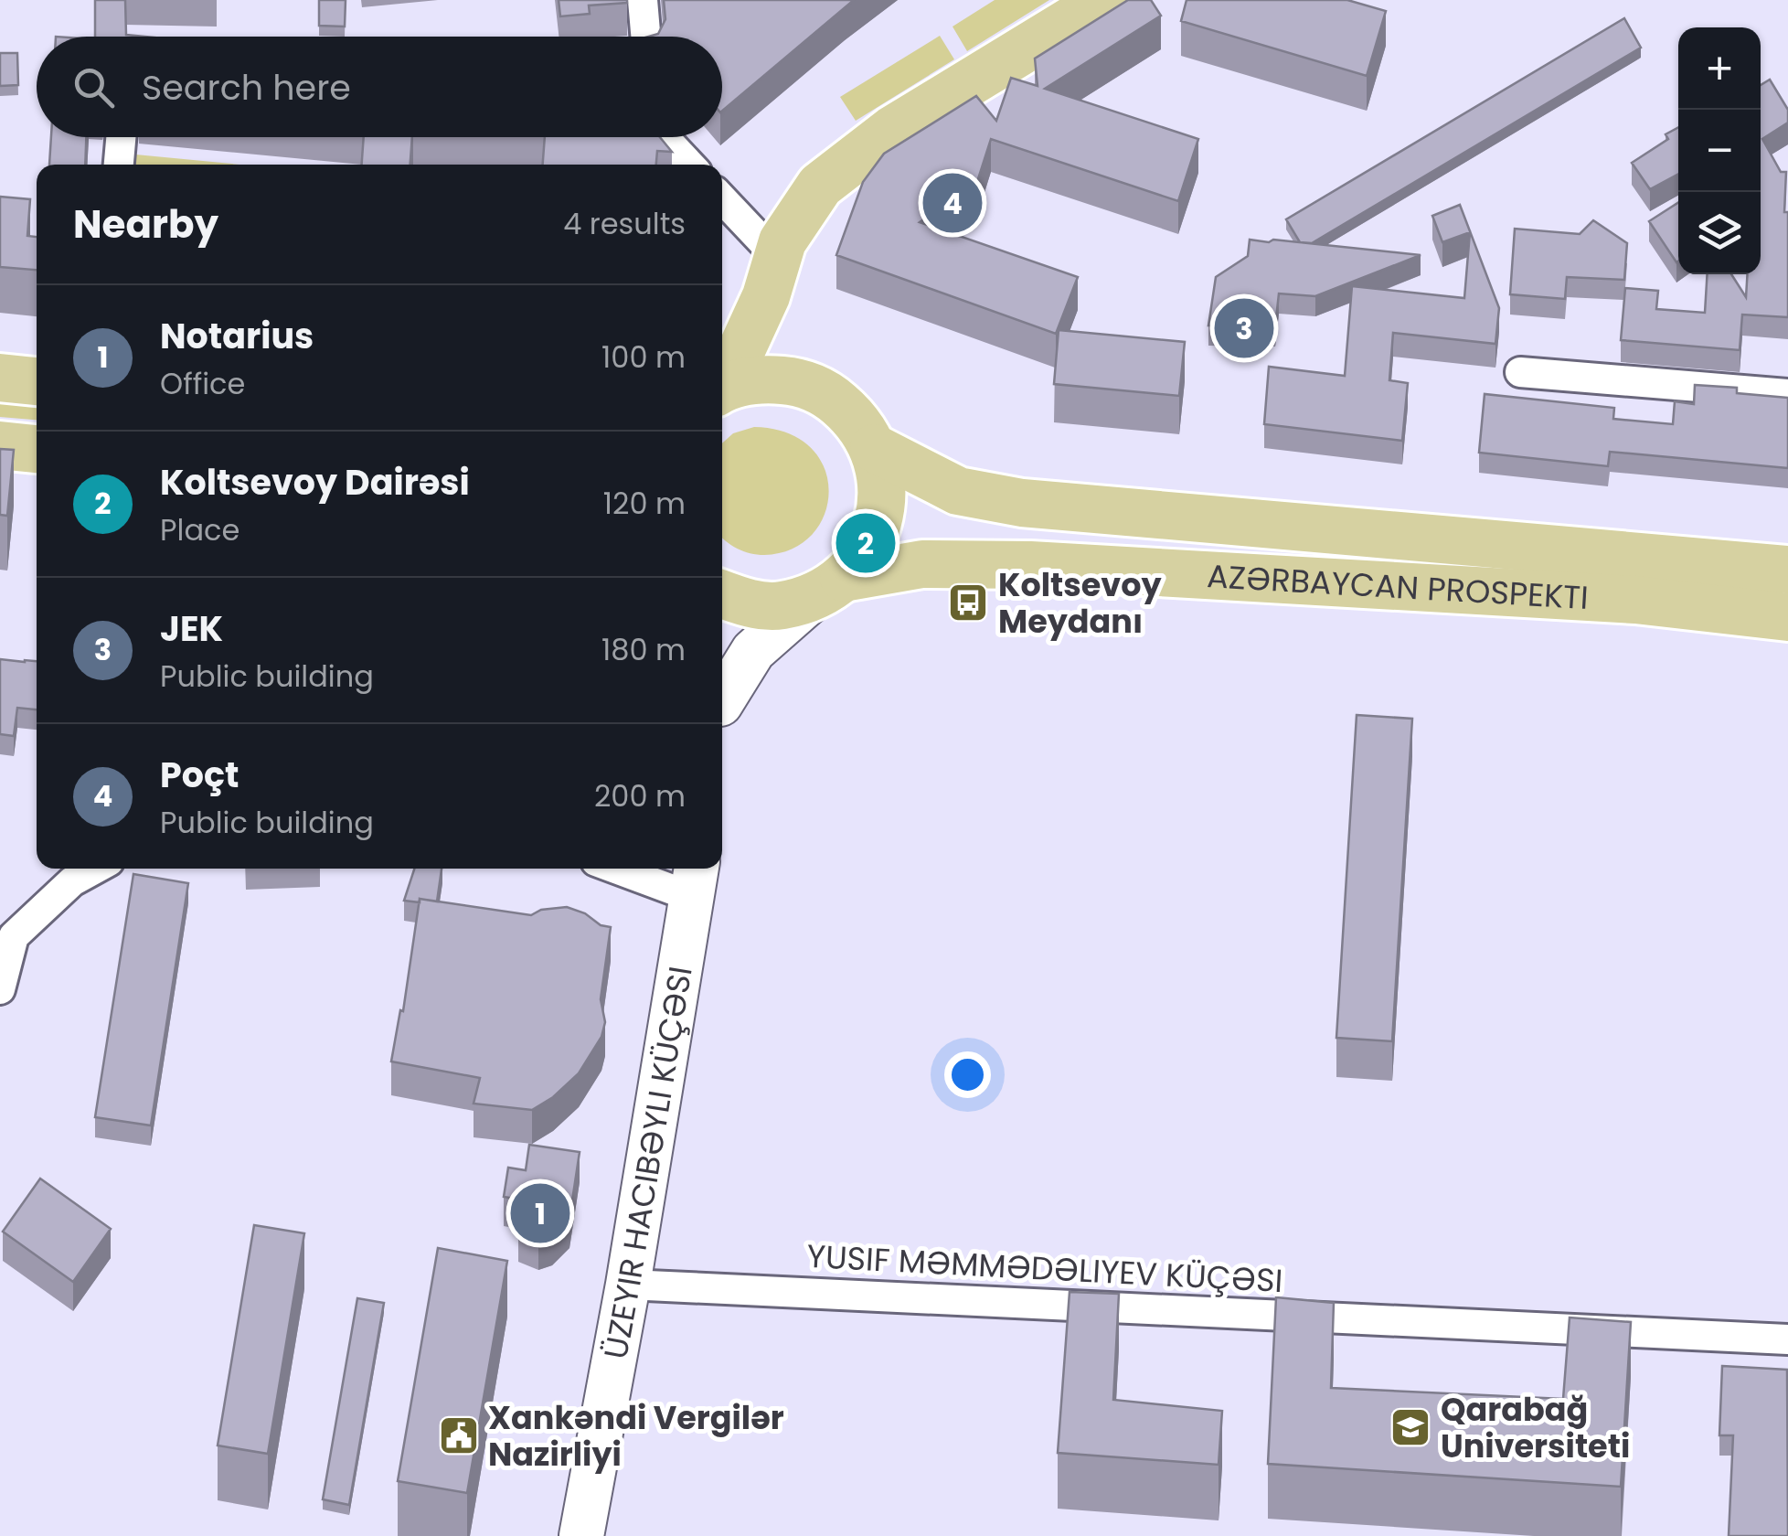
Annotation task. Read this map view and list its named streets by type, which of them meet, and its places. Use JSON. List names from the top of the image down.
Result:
{
  "streets": {
    "main road": ["AZƏRBAYCAN PROSPEKTI"],
    "street": ["YUSIF MƏMMƏDƏLIYEV KÜÇƏSI"]
  },
  "places": {
    "bus stop": ["Koltsevoy Meydanı"],
    "school or university": ["Qarabağ Universiteti"],
    "public building": ["Xankəndi Vergilər Nazirliyi"]
  },
  "page": {
    "map_buttons": ["+", "−"],
    "search": "Search here",
    "heading": ["Nearby", "4 results"],
    "pins": [
      "4",
      "3",
      "2",
      "1"
    ],
    "list": [
      {
        "mark": "1",
        "name": "Notarius",
        "note": "Office",
        "value": "100 m"
      },
      {
        "mark": "2",
        "name": "Koltsevoy Dairəsi",
        "note": "Place",
        "value": "120 m"
      },
      {
        "mark": "3",
        "name": "JEK",
        "note": "Public building",
        "value": "180 m"
      },
      {
        "mark": "4",
        "name": "Poçt",
        "note": "Public building",
        "value": "200 m"
      }
    ]
  }
}
